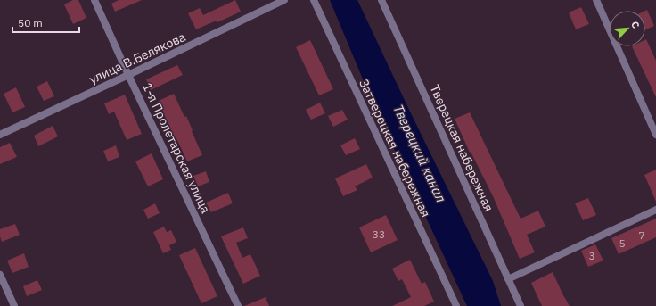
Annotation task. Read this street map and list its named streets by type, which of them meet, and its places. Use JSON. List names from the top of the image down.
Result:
{
  "streets": {
    "street": [
      "улица В.Белякова",
      "1-я Пролетарская улица",
      "Затверецкая набережная",
      "Тверецкая набережная"
    ]
  },
  "crossings": [
    ["улица В.Белякова", "1-я Пролетарская улица"]
  ],
  "water": ["Тверецкий канал"],
  "house_numbers": [
    "33",
    "7",
    "5",
    "3"
  ],
  "scale_bar": "50 m",
  "north": "top right"
}
